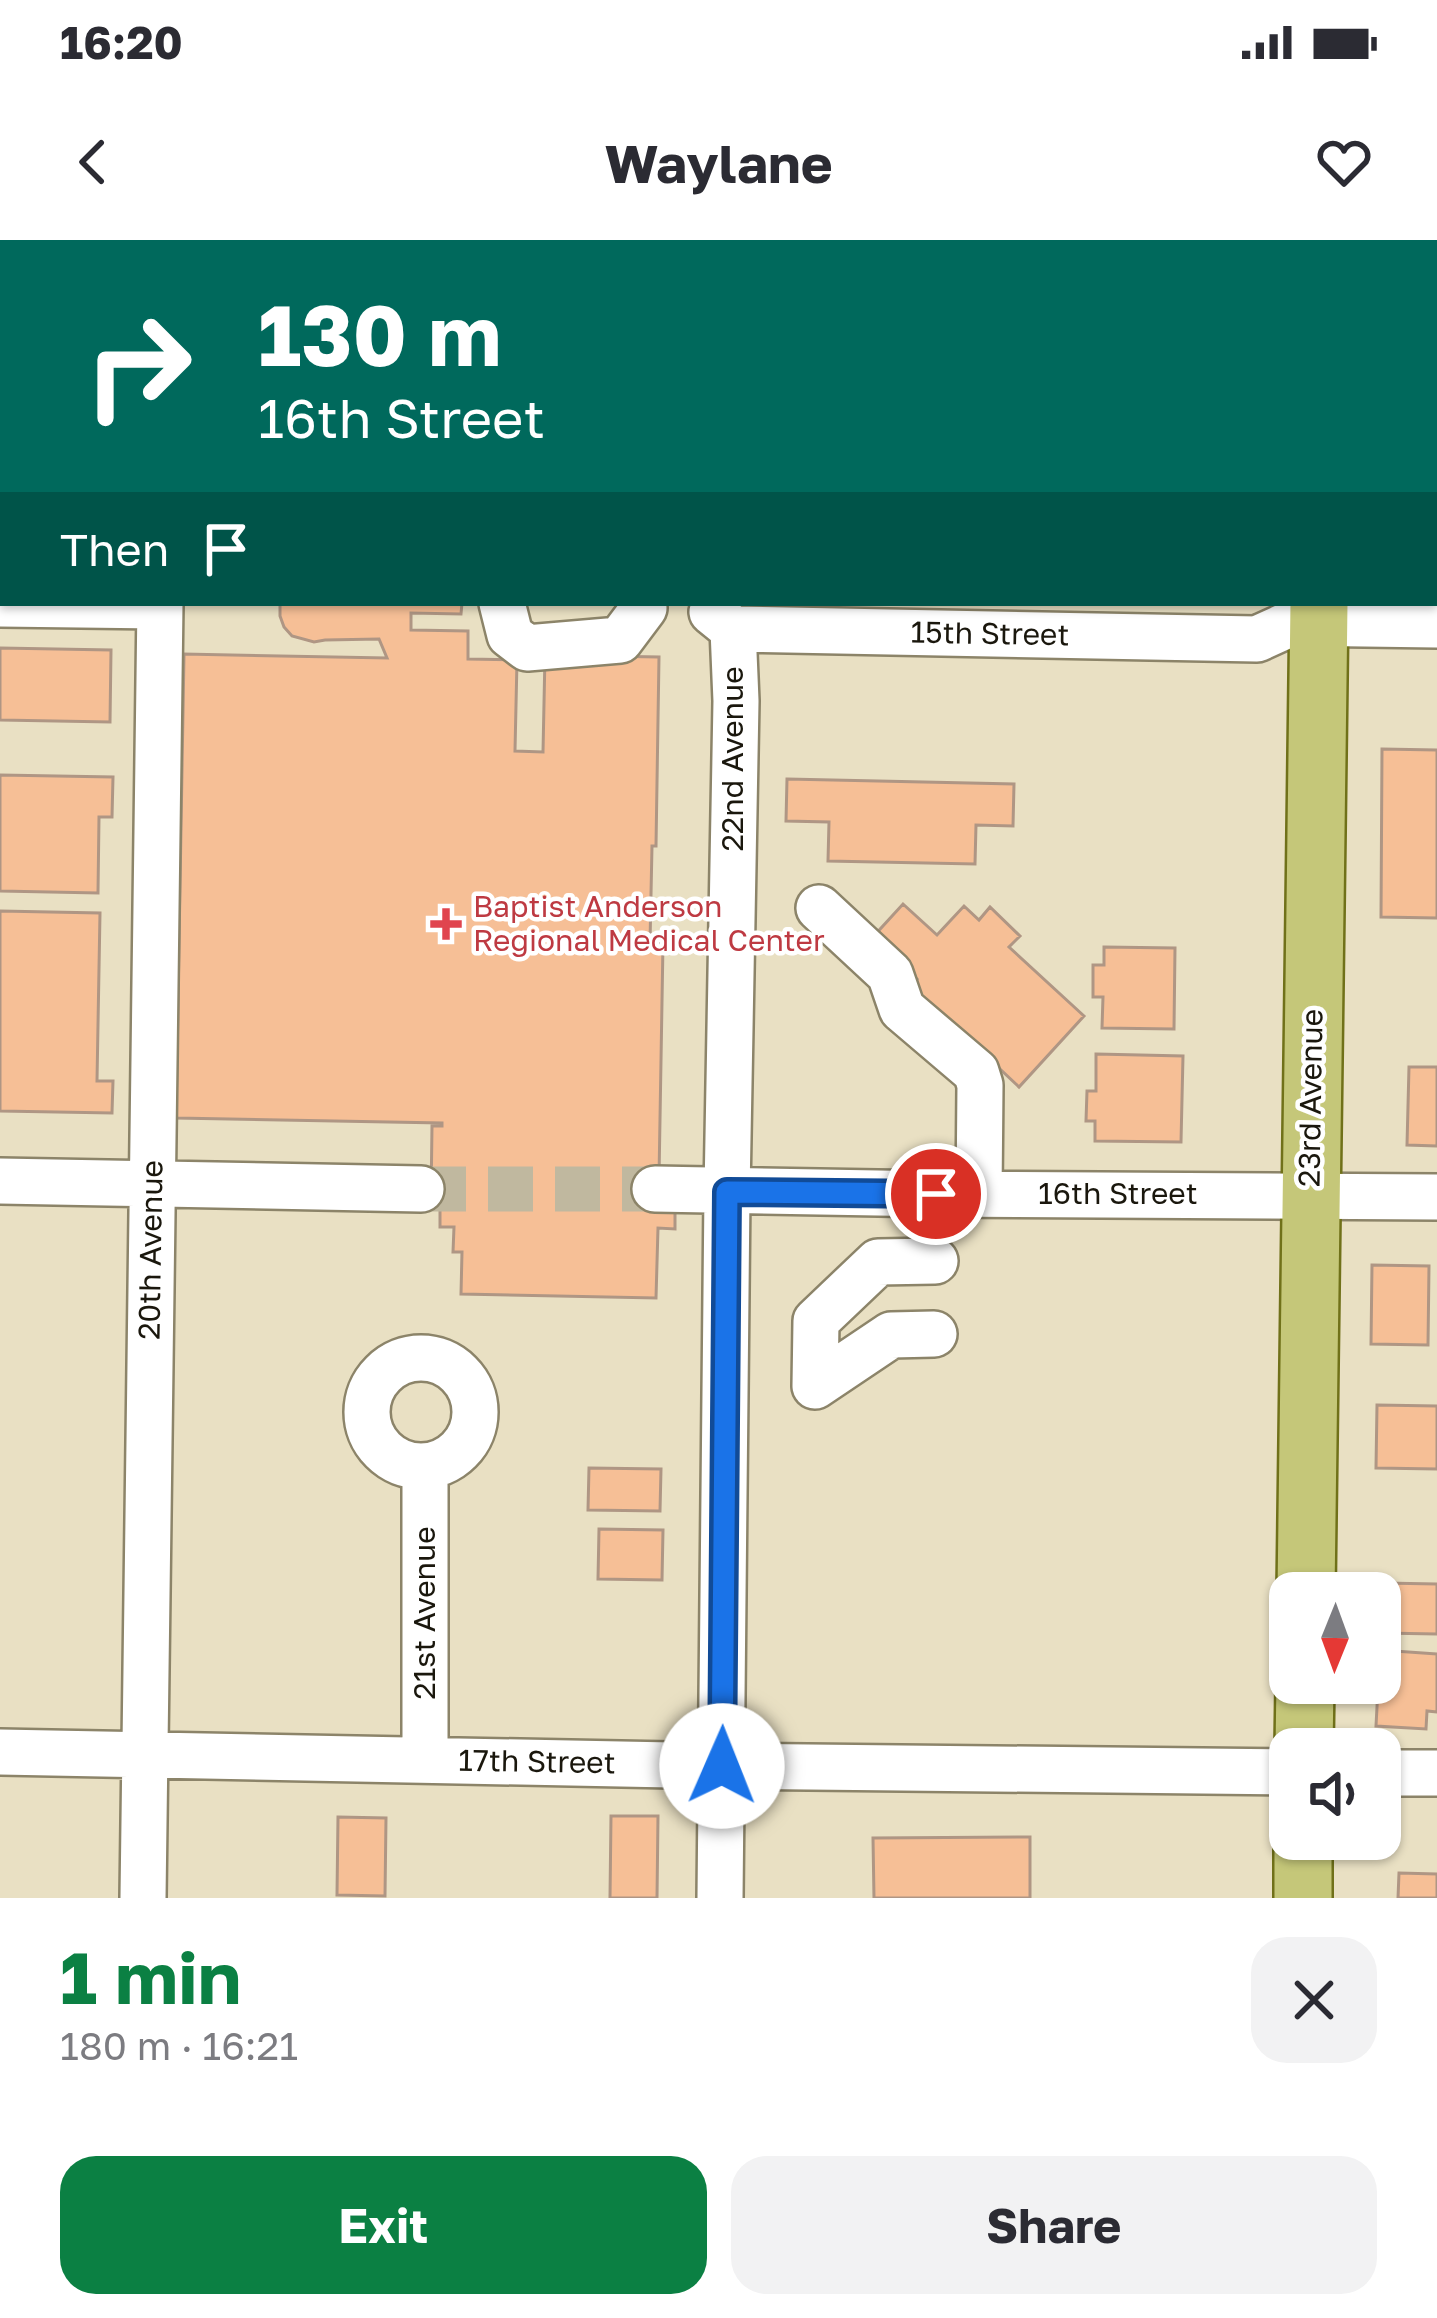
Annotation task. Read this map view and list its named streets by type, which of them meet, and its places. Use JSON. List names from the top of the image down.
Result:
{
  "streets": {
    "main road": ["23rd Avenue"],
    "street": [
      "15th Street",
      "22nd Avenue",
      "16th Street",
      "20th Avenue",
      "21st Avenue",
      "17th Street"
    ]
  },
  "crossings": [
    ["15th Street", "22nd Avenue"],
    ["15th Street", "23rd Avenue"],
    ["22nd Avenue", "16th Street"],
    ["22nd Avenue", "17th Street"],
    ["23rd Avenue", "16th Street"],
    ["20th Avenue", "17th Street"],
    ["21st Avenue", "17th Street"]
  ],
  "places": {
    "health": ["Baptist Anderson Regional Medical Center"]
  },
  "north": "bottom",
  "page": {
    "status": "16:20",
    "header": "Waylane",
    "turn": ["130 m", "16th Street"],
    "then": "Then",
    "heading": ["1 min", "180 m · 16:21"],
    "buttons": ["Exit", "Share"]
  }
}
